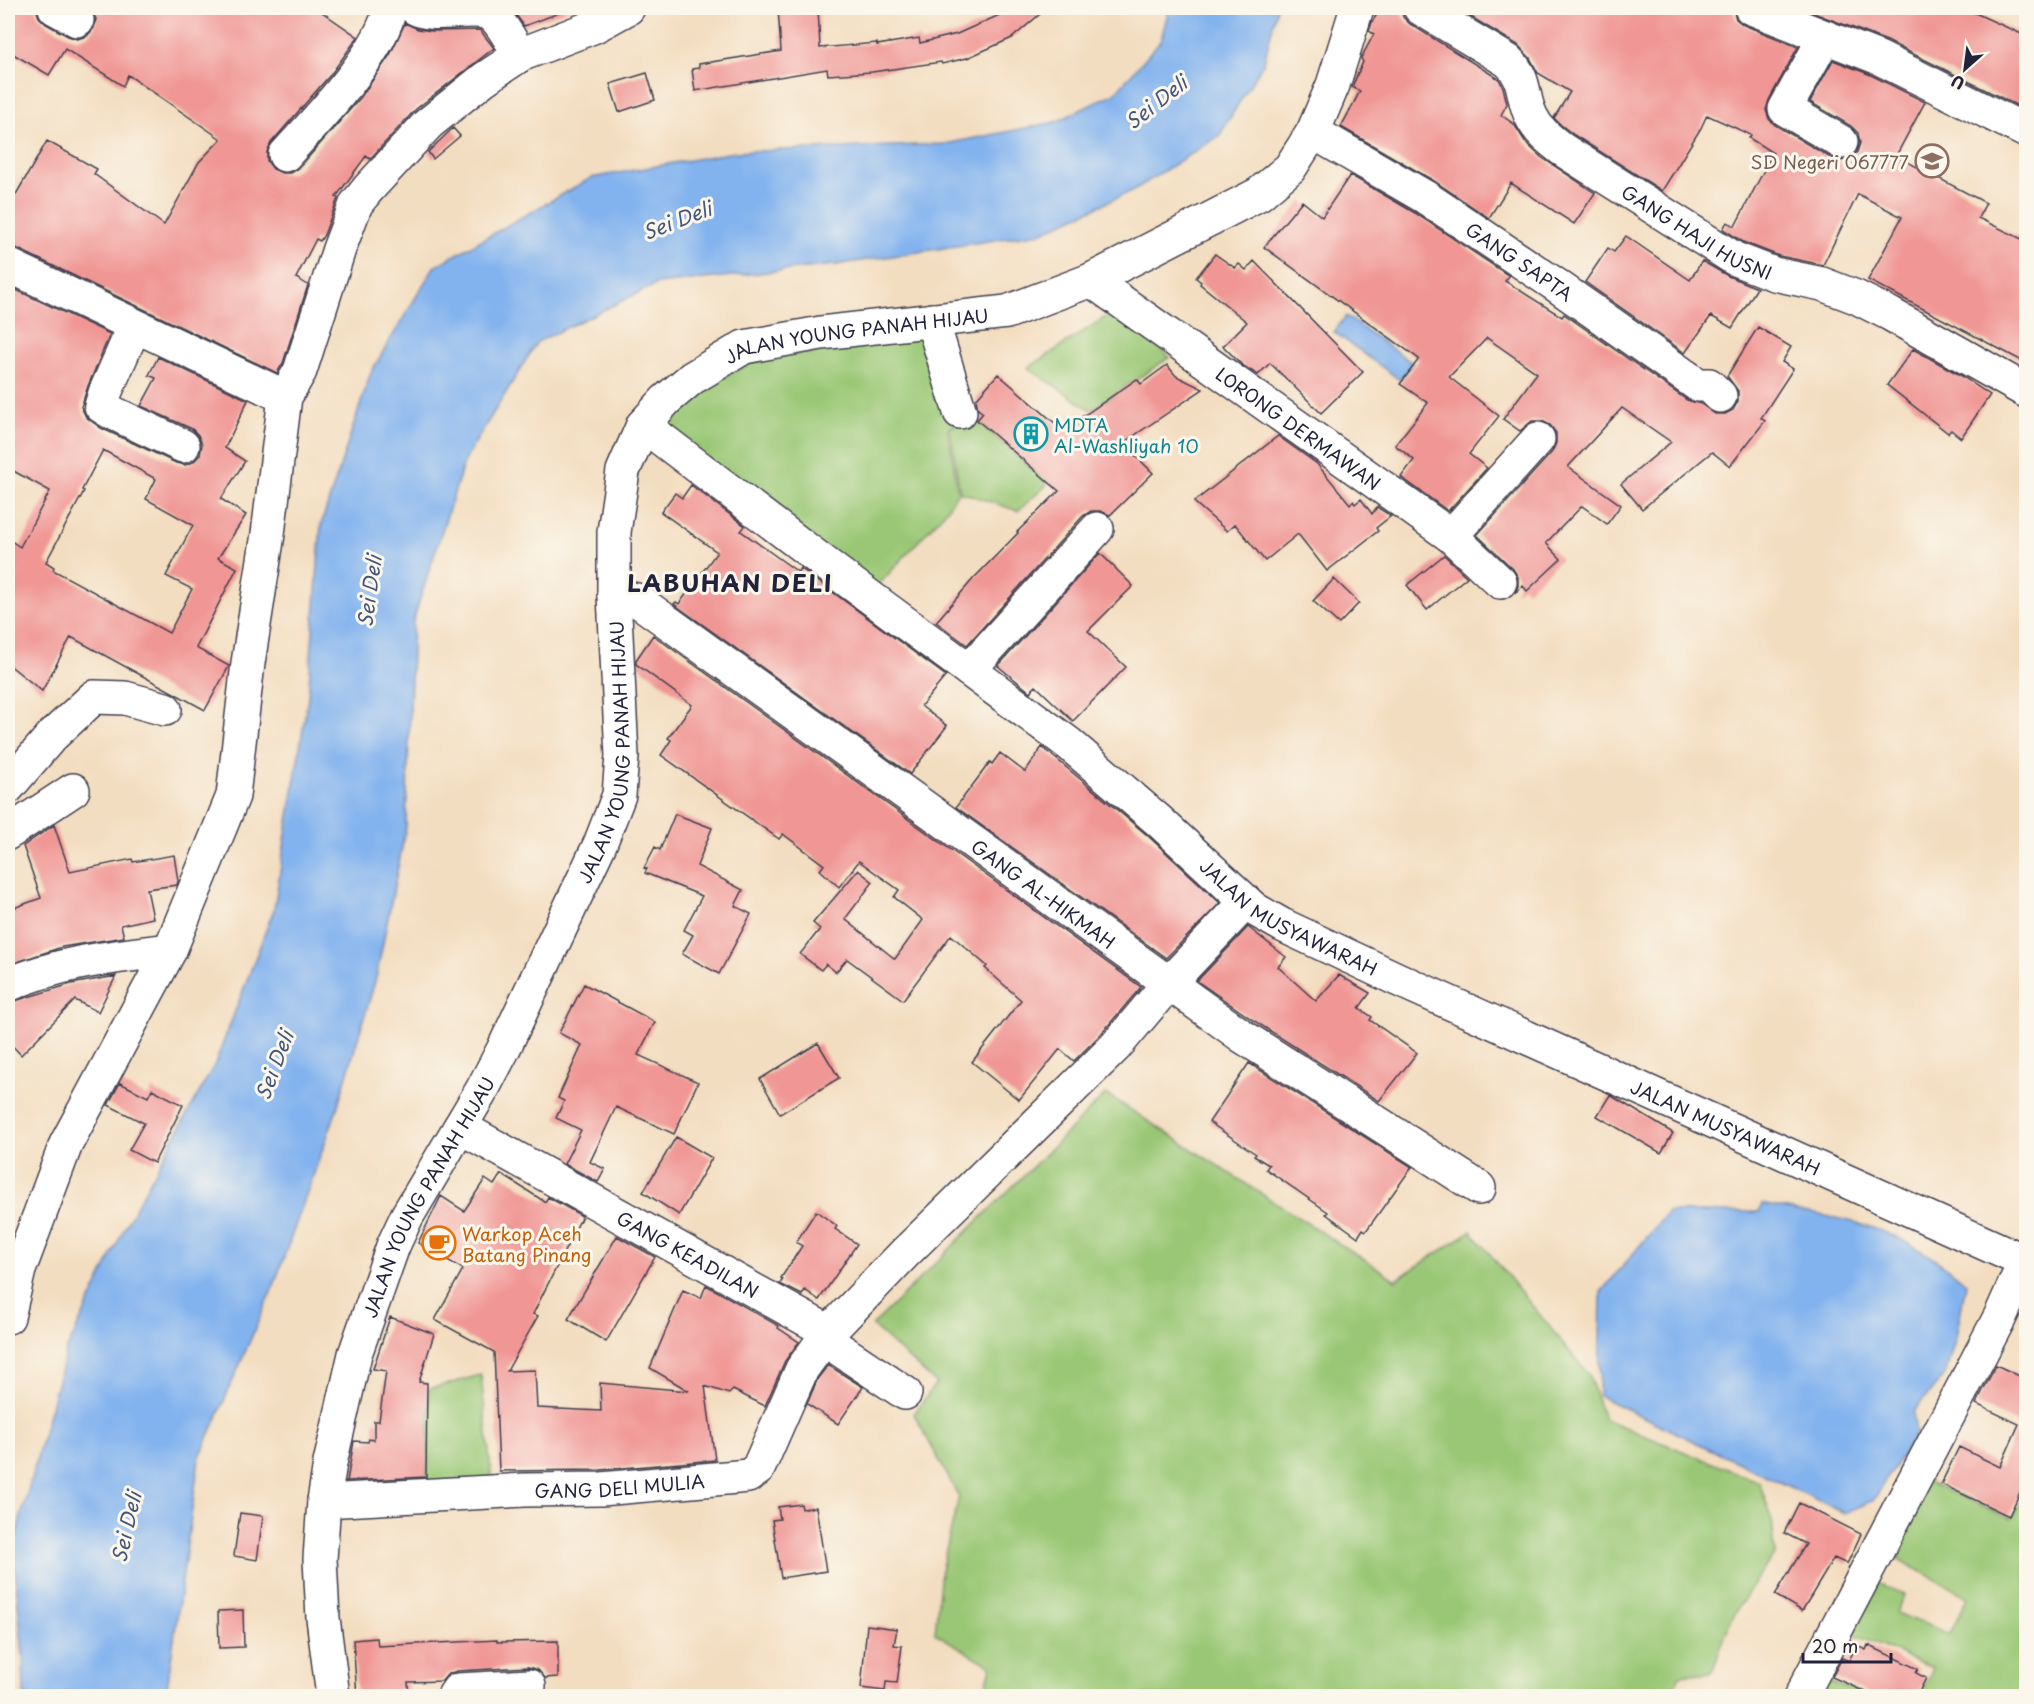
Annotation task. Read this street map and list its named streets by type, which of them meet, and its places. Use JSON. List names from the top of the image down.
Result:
{
  "streets": {
    "street": [
      "GANG HAJI HUSNI",
      "GANG SAPTA",
      "JALAN YOUNG PANAH HIJAU",
      "LORONG DERMAWAN",
      "GANG AL-HIKMAH",
      "JALAN MUSYAWARAH",
      "GANG KEADILAN",
      "GANG DELI MULIA"
    ]
  },
  "crossings": [
    ["GANG SAPTA", "JALAN YOUNG PANAH HIJAU"],
    ["JALAN YOUNG PANAH HIJAU", "LORONG DERMAWAN"],
    ["JALAN YOUNG PANAH HIJAU", "GANG AL-HIKMAH"],
    ["JALAN YOUNG PANAH HIJAU", "JALAN MUSYAWARAH"],
    ["JALAN YOUNG PANAH HIJAU", "GANG KEADILAN"],
    ["JALAN YOUNG PANAH HIJAU", "GANG DELI MULIA"],
    ["GANG AL-HIKMAH", "GANG DELI MULIA"],
    ["JALAN MUSYAWARAH", "GANG DELI MULIA"],
    ["GANG KEADILAN", "GANG DELI MULIA"]
  ],
  "districts": ["LABUHAN DELI"],
  "water": ["Sei Deli"],
  "places": {
    "school or university": ["SD Negeri 067777"],
    "building": ["MDTA Al-Washliyah 10"],
    "cafe": ["Warkop Aceh Batang Pinang"]
  },
  "scale_bar": "20 m",
  "north": "bottom left"
}
